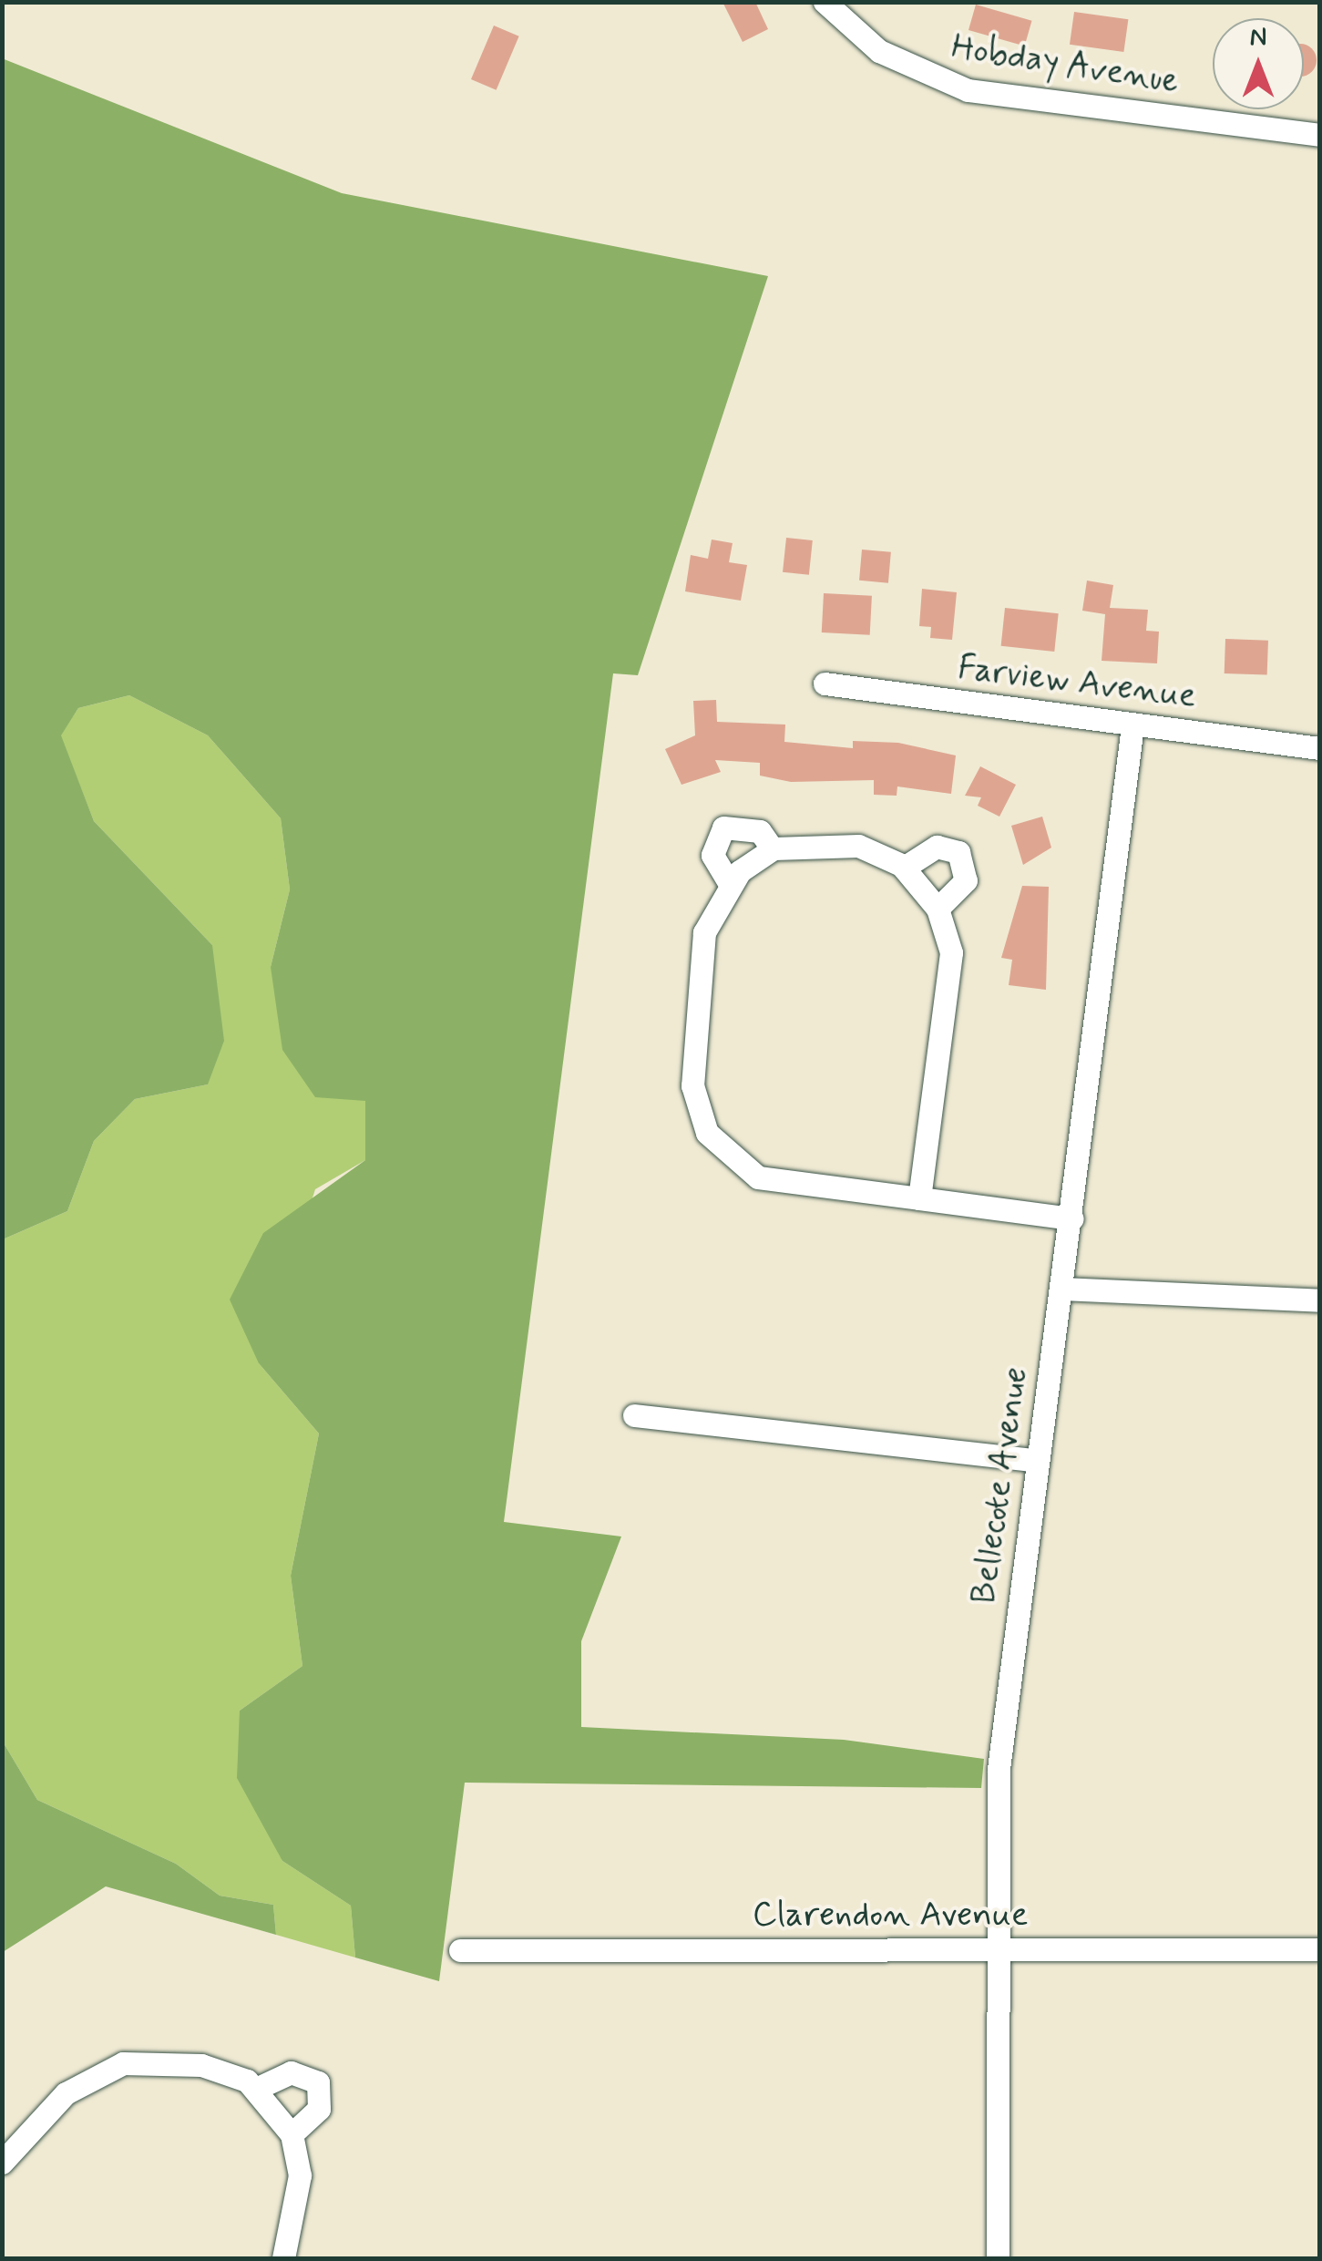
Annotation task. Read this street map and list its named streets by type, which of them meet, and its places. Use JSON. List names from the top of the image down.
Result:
{
  "streets": {
    "street": [
      "Hobday Avenue",
      "Farview Avenue",
      "Bellecote Avenue",
      "Clarendon Avenue"
    ]
  },
  "crossings": [
    ["Farview Avenue", "Bellecote Avenue"],
    ["Bellecote Avenue", "Clarendon Avenue"]
  ],
  "north": "top"
}
